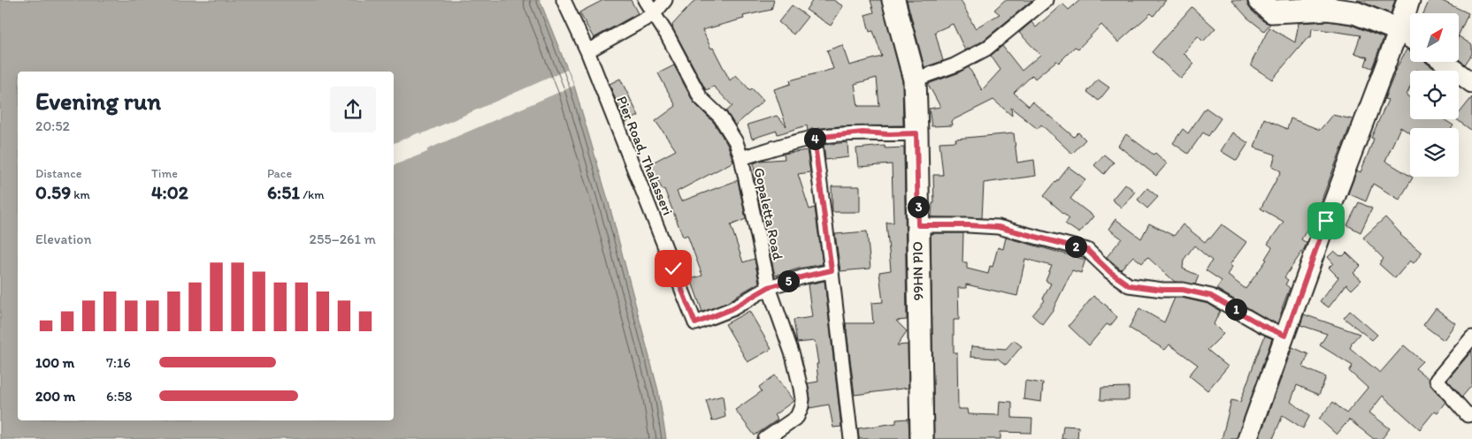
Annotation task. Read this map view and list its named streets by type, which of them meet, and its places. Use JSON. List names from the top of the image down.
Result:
{
  "streets": {
    "main road": ["Old NH66"],
    "street": ["Pier Road, Thalasseri", "Gopaletta Road"]
  },
  "crossings": [
    ["Pier Road, Thalasseri", "Gopaletta Road"]
  ],
  "north": "top right",
  "page": {
    "heading": ["Evening run", "20:52"],
    "pins": [
      "4",
      "3",
      "2",
      "5",
      "1"
    ],
    "stats": [
      ["Distance", "0.59 km"],
      ["Time", "4:02"],
      ["Pace", "6:51 /km"]
    ],
    "chart": ["Elevation", "255–261 m"],
    "list": [
      {
        "name": "100 m",
        "note": "7:16"
      },
      {
        "name": "200 m",
        "note": "6:58"
      }
    ]
  }
}
